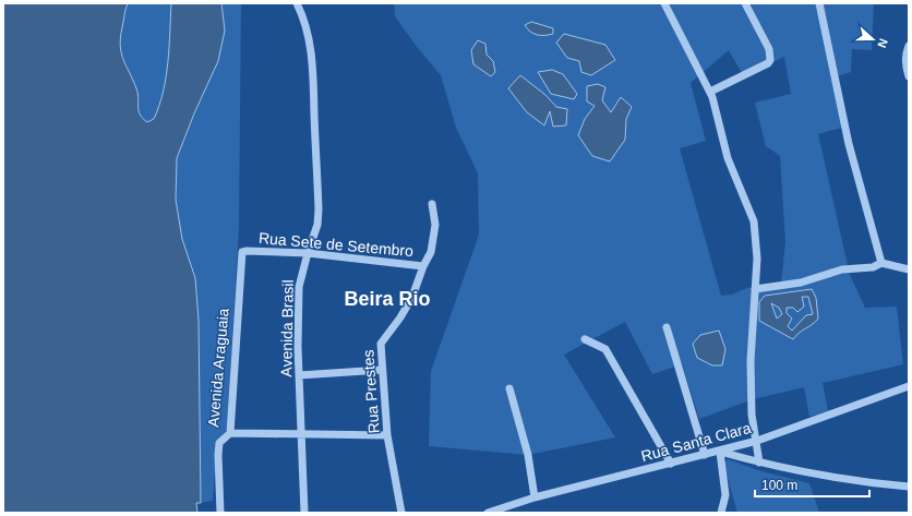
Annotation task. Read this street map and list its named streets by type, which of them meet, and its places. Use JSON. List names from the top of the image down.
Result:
{
  "streets": {
    "street": [
      "Rua Sete de Setembro",
      "Avenida Brasil",
      "Avenida Araguaia",
      "Rua Prestes",
      "Rua Santa Clara"
    ]
  },
  "crossings": [
    ["Rua Sete de Setembro", "Avenida Brasil"],
    ["Rua Sete de Setembro", "Avenida Araguaia"],
    ["Rua Sete de Setembro", "Rua Prestes"]
  ],
  "districts": ["Beira Rio"],
  "scale_bar": "100 m",
  "north": "right"
}
